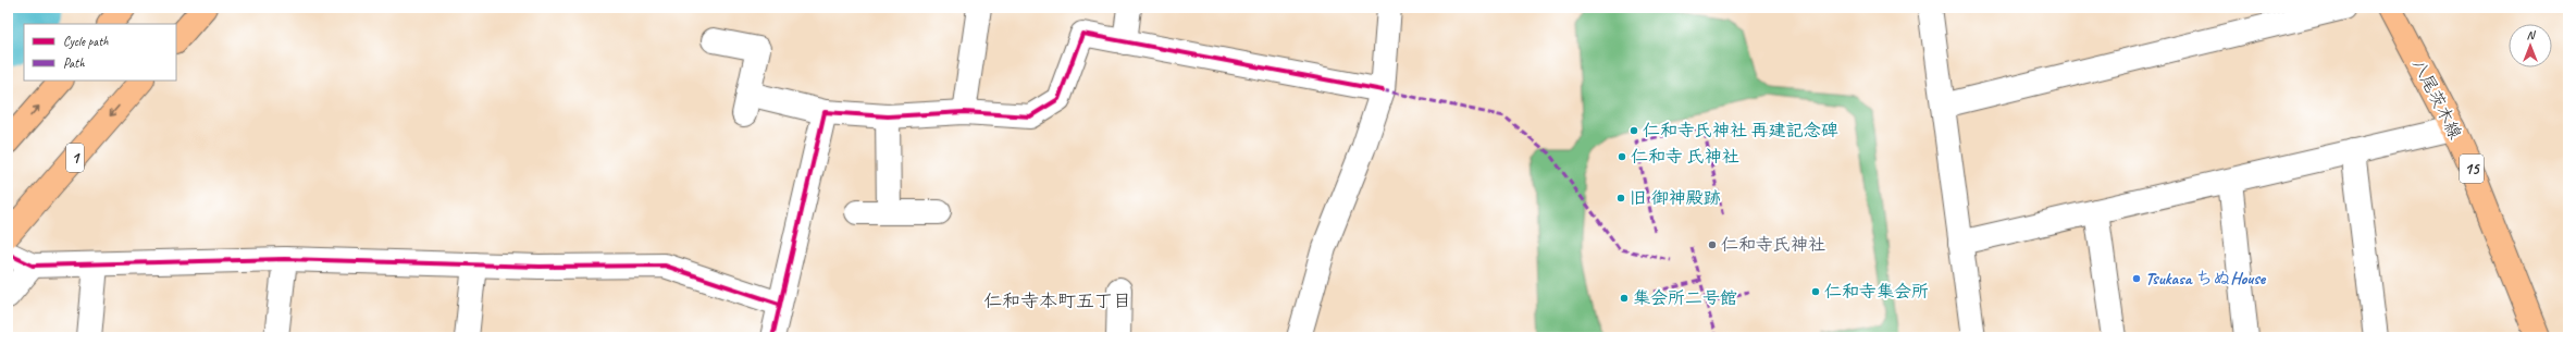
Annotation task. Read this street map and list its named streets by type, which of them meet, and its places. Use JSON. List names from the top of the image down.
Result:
{
  "streets": {
    "main road": ["八尾茨木線", "1", "15"]
  },
  "districts": ["仁和寺本町五丁目"],
  "places": [
    "仁和寺氏神社 再建記念碑",
    "仁和寺 氏神社",
    "旧 御神殿跡",
    "仁和寺氏神社",
    "Tsukasa ちぬHouse",
    "仁和寺集会所",
    "集会所二号館"
  ],
  "legend": ["Cycle path", "Path"],
  "north": "top"
}
